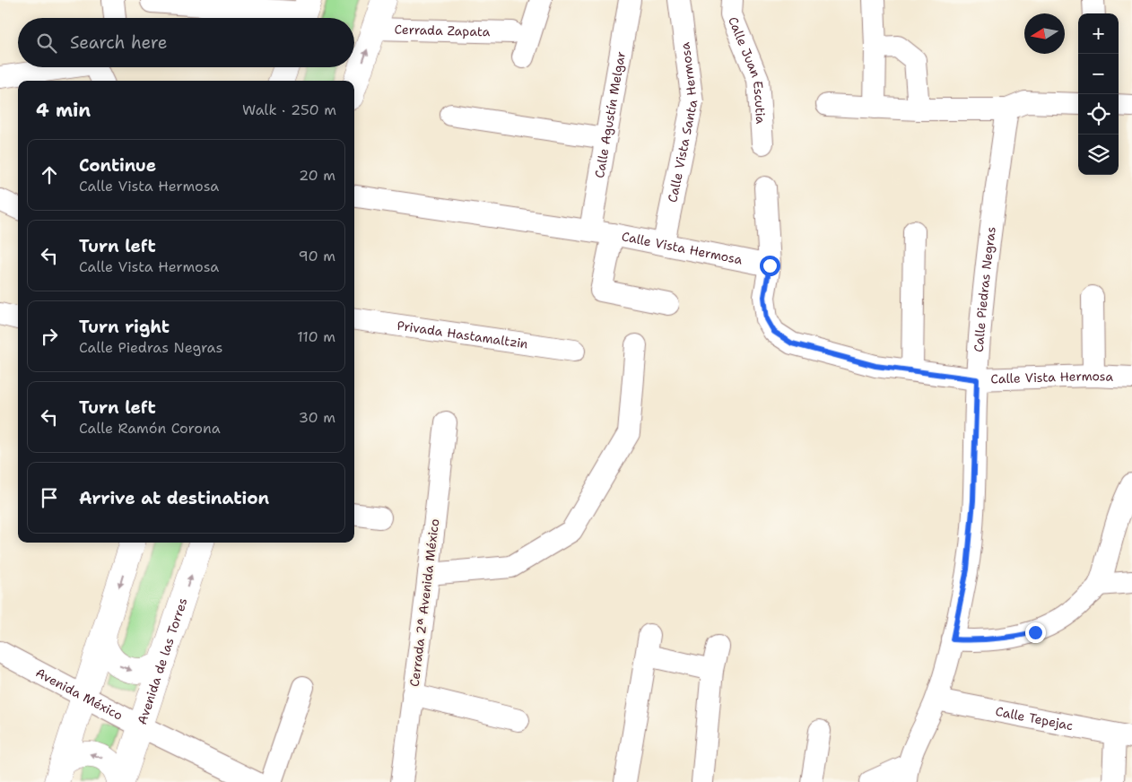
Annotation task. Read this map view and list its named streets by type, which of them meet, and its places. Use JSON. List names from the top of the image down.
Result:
{
  "streets": {
    "main road": ["Avenida de las Torres"],
    "street": [
      "Cerrada Zapata",
      "Calle Juan Escutia",
      "Calle Agustín Melgar",
      "Calle Vista Santa Hermosa",
      "Calle Vista Hermosa",
      "Calle Piedras Negras",
      "Privada Hastamaltzin",
      "Cerrada 2ª Avenida México",
      "Avenida México",
      "Calle Tepejac"
    ]
  },
  "crossings": [
    ["Calle Agustín Melgar", "Calle Vista Hermosa"],
    ["Calle Vista Santa Hermosa", "Calle Vista Hermosa"],
    ["Calle Vista Hermosa", "Calle Piedras Negras"],
    ["Calle Piedras Negras", "Calle Tepejac"],
    ["Avenida de las Torres", "Avenida México"]
  ],
  "north": "left",
  "page": {
    "map_buttons": ["+", "−"],
    "search": "Search here",
    "heading": ["4 min", "Walk · 250 m"],
    "list": [
      ["Continue", "Calle Vista Hermosa", "20 m"],
      ["Turn left", "Calle Vista Hermosa", "90 m"],
      ["Turn right", "Calle Piedras Negras", "110 m"],
      ["Turn left", "Calle Ramón Corona", "30 m"],
      "Arrive at destination"
    ]
  }
}
